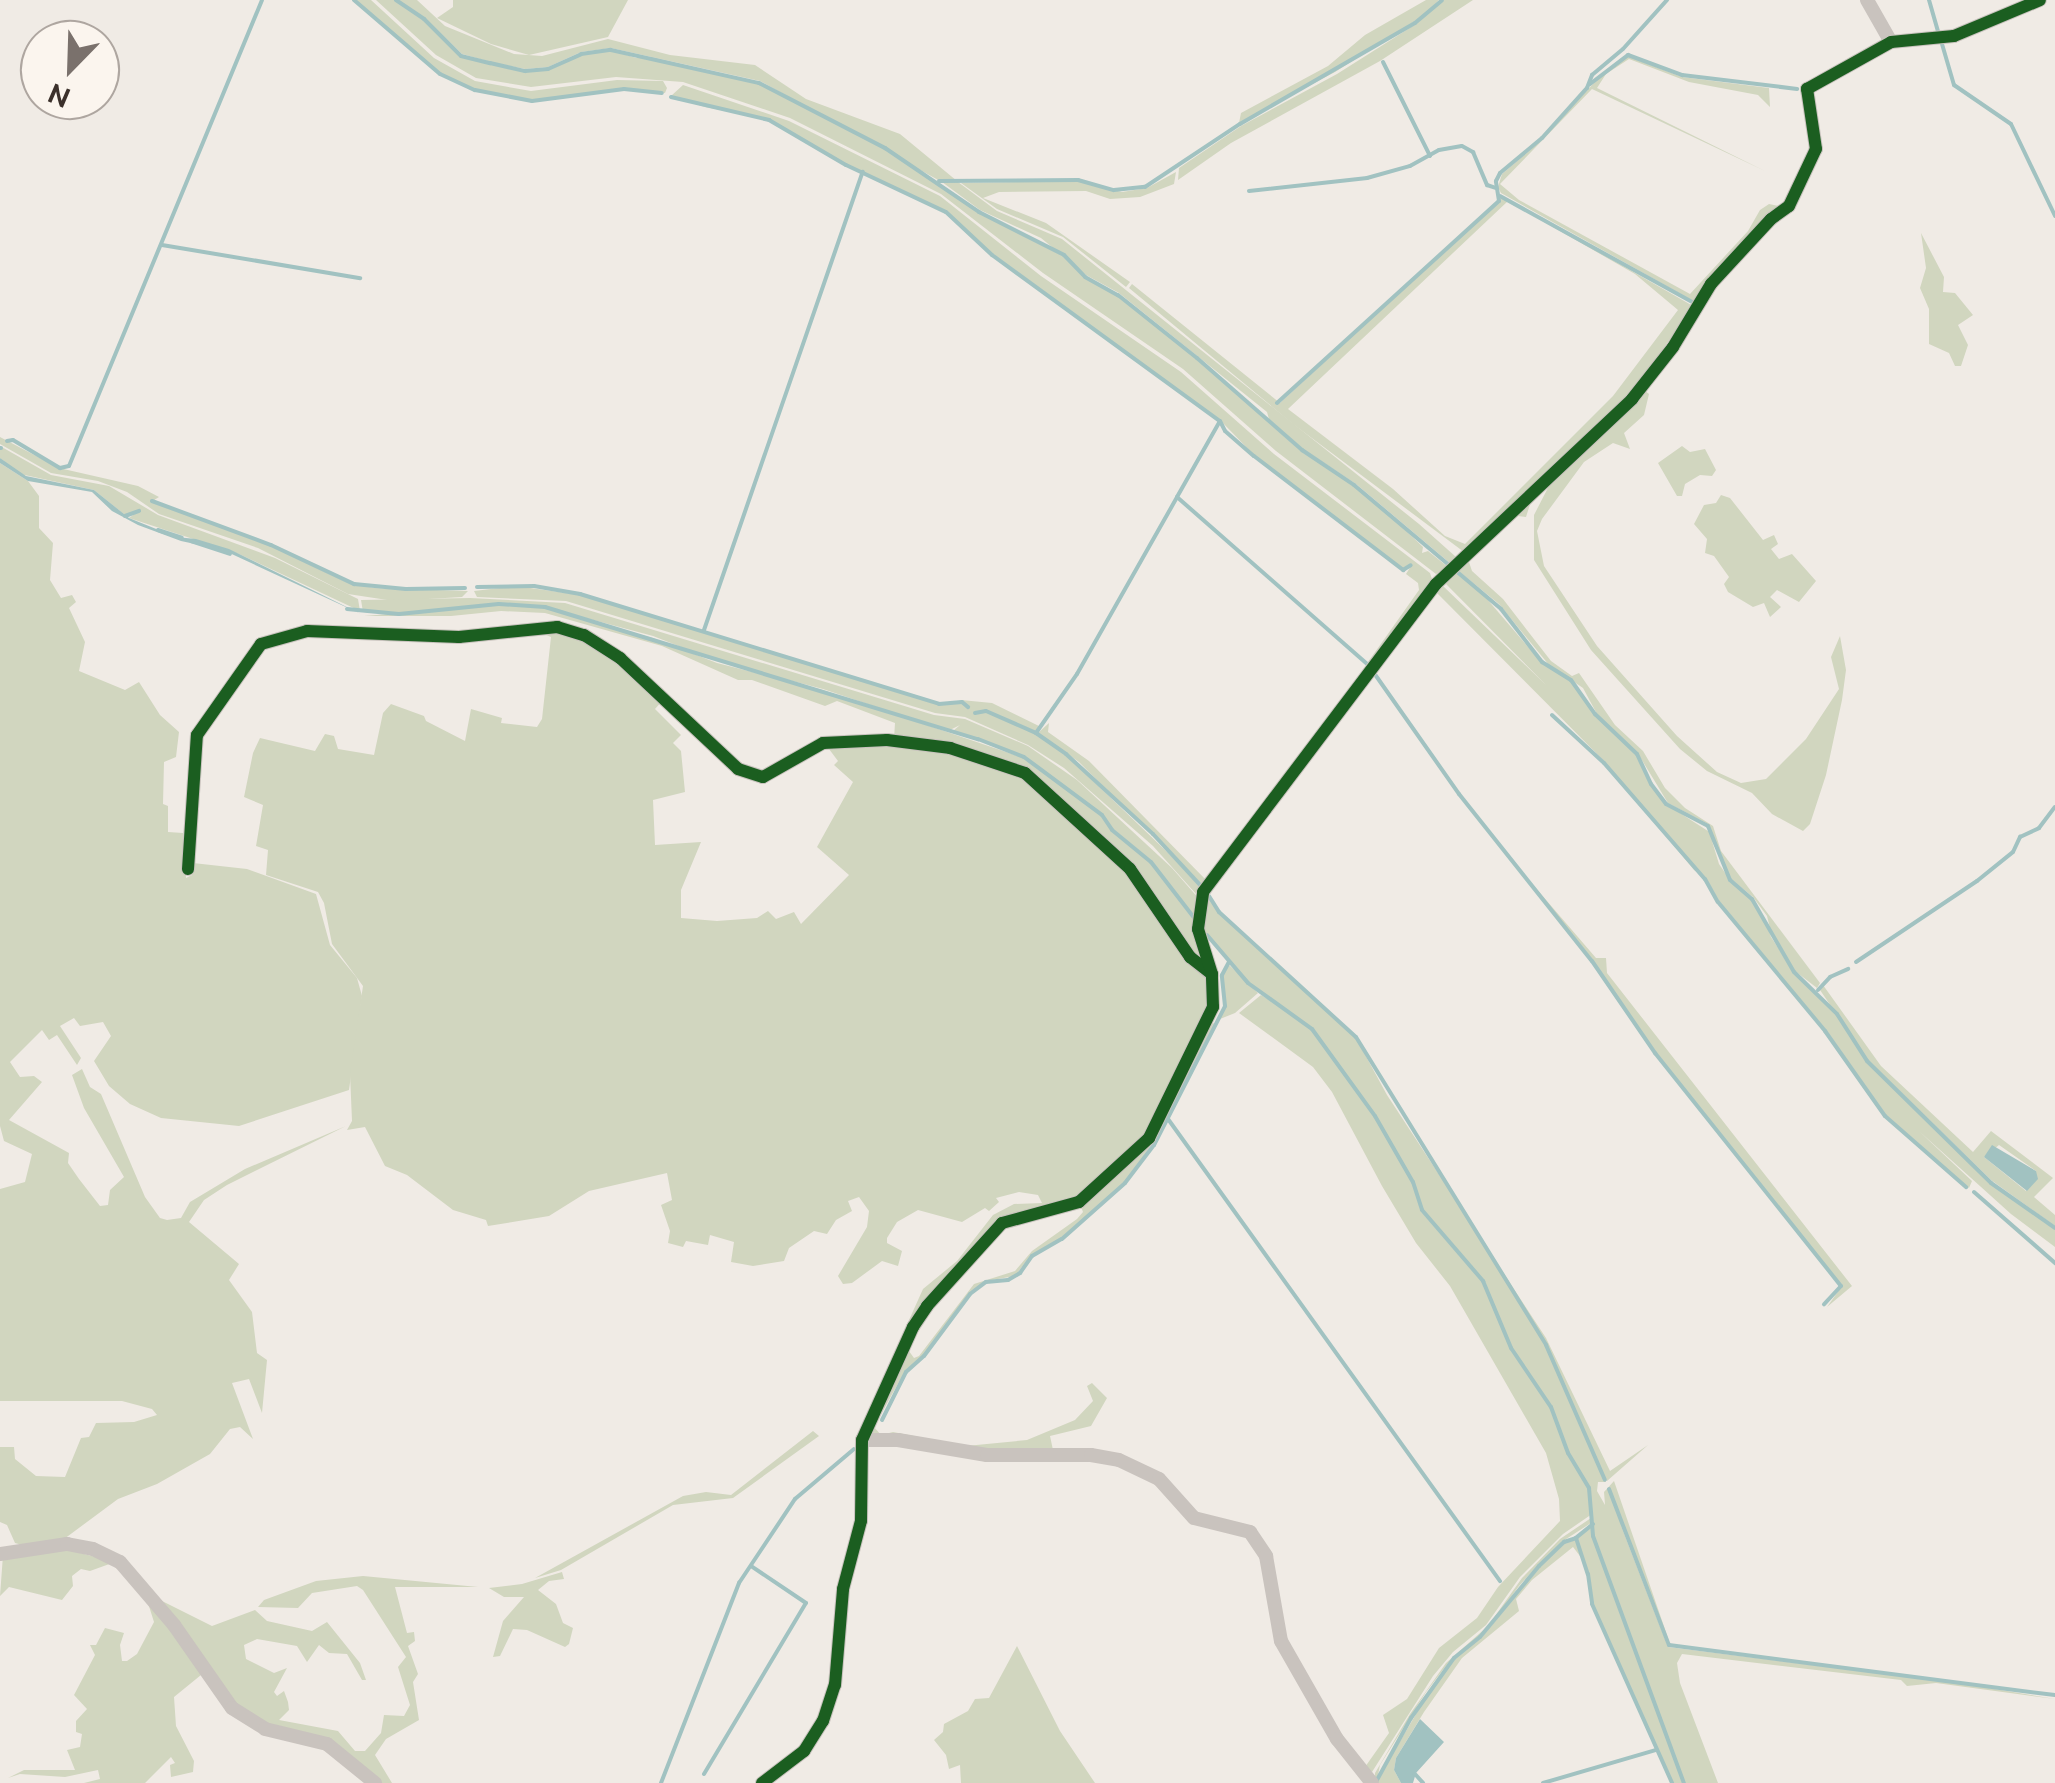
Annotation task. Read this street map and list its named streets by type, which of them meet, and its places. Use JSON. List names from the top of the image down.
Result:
{
  "north": "bottom left"
}
